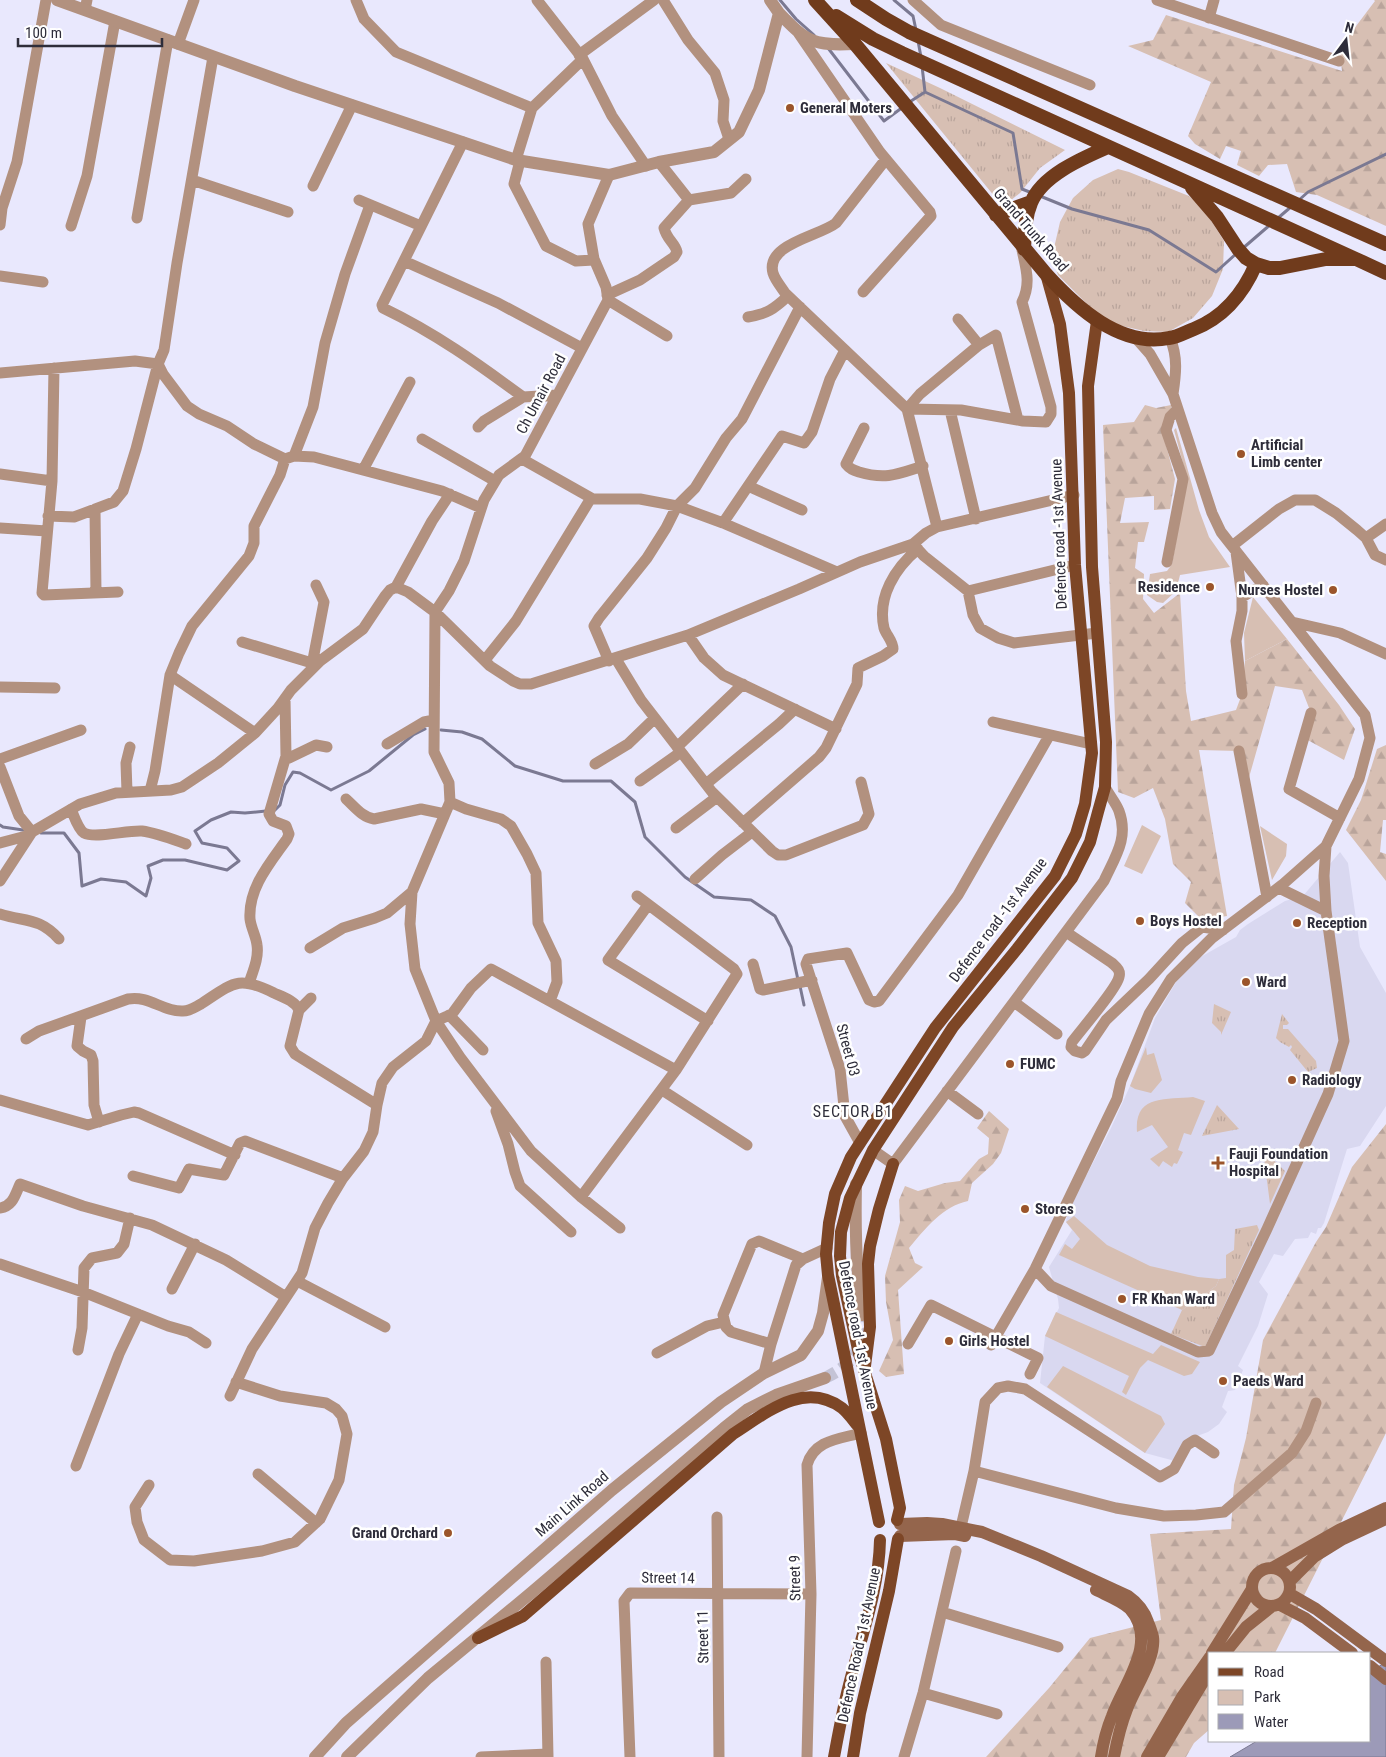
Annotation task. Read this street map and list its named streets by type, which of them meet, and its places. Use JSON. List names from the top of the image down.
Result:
{
  "streets": {
    "highway": ["Grand Trunk Road"],
    "main road": ["Defence road -1st Avenue", "Defence Road - 1st Avenue"],
    "street": [
      "Ch Umair Road",
      "Street 03",
      "Main Link Road",
      "Street 14",
      "Street 9",
      "Street 11"
    ]
  },
  "crossings": [
    ["Grand Trunk Road", "Defence road -1st Avenue"],
    ["Grand Trunk Road", "Defence Road - 1st Avenue"],
    ["Defence road -1st Avenue", "Street 03"],
    ["Defence road -1st Avenue", "Main Link Road"],
    ["Defence road -1st Avenue", "Street 9"],
    ["Defence road -1st Avenue", "Defence Road - 1st Avenue"],
    ["Street 14", "Street 9"],
    ["Street 14", "Street 11"]
  ],
  "districts": ["SECTOR B1"],
  "places": {
    "other": [
      "General Moters",
      "Artificial Limb center",
      "Residence",
      "Nurses Hostel",
      "Boys Hostel",
      "Reception",
      "Ward",
      "FUMC",
      "Radiology",
      "Stores",
      "FR Khan Ward",
      "Girls Hostel",
      "Paeds Ward",
      "Grand Orchard"
    ],
    "health": ["Fauji Foundation Hospital"]
  },
  "legend": ["Road", "Park", "Water"],
  "scale_bar": "100 m",
  "north": "top"
}
